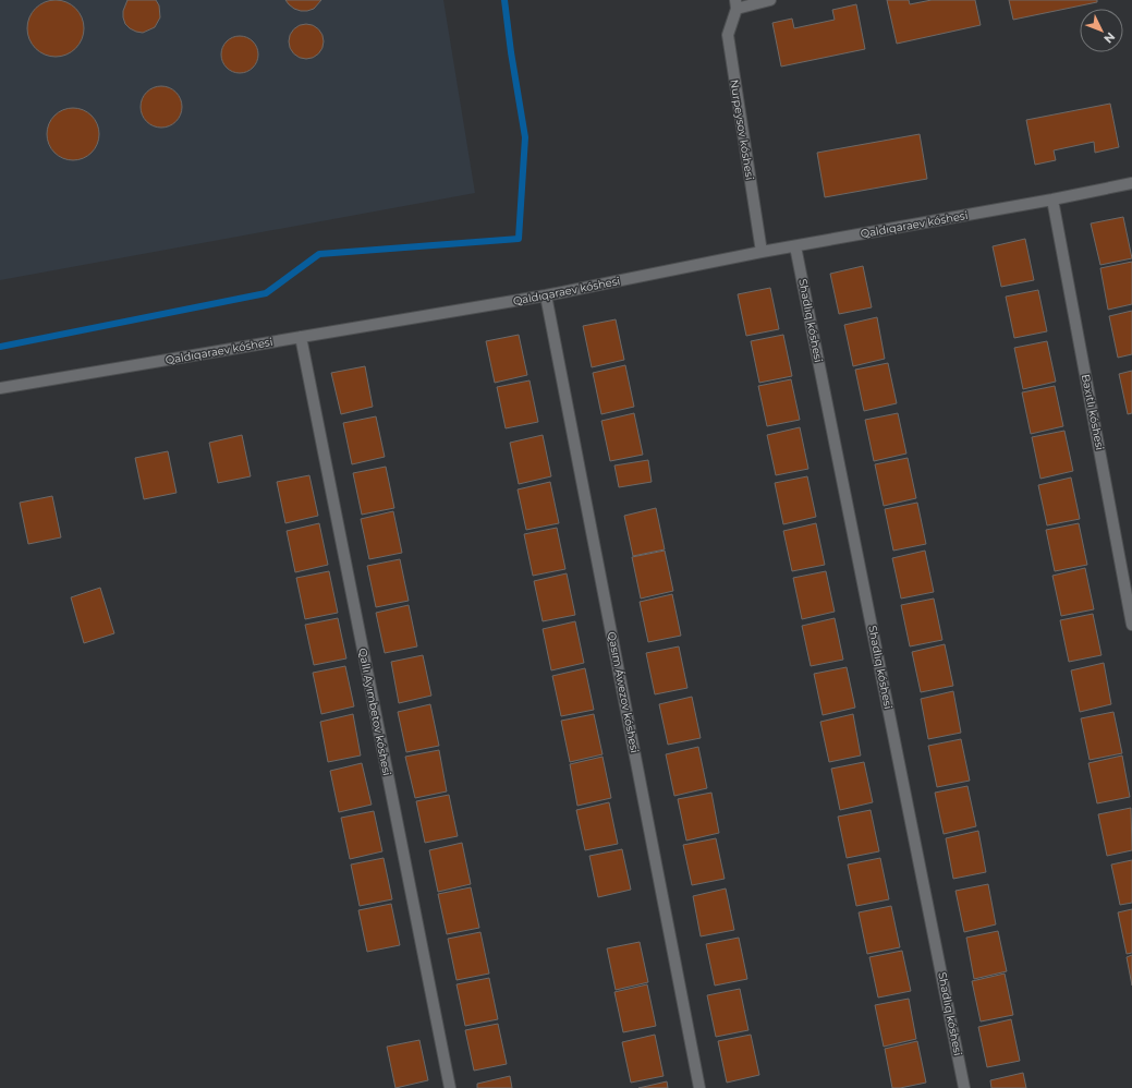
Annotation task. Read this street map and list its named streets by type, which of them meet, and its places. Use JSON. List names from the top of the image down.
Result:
{
  "streets": {
    "street": [
      "Nurpeysov kóshesi",
      "Qaldıqaraev kóshesi",
      "Shadlıq kóshesi",
      "Baxıtlı kóshesi",
      "Qasım Áwezov kóshesi",
      "Qallı Ayımbetov kóshesi"
    ]
  },
  "crossings": [
    ["Nurpeysov kóshesi", "Qaldıqaraev kóshesi"],
    ["Qaldıqaraev kóshesi", "Shadlıq kóshesi"],
    ["Qaldıqaraev kóshesi", "Baxıtlı kóshesi"],
    ["Qaldıqaraev kóshesi", "Qasım Áwezov kóshesi"],
    ["Qaldıqaraev kóshesi", "Qallı Ayımbetov kóshesi"]
  ],
  "north": "bottom right"
}
